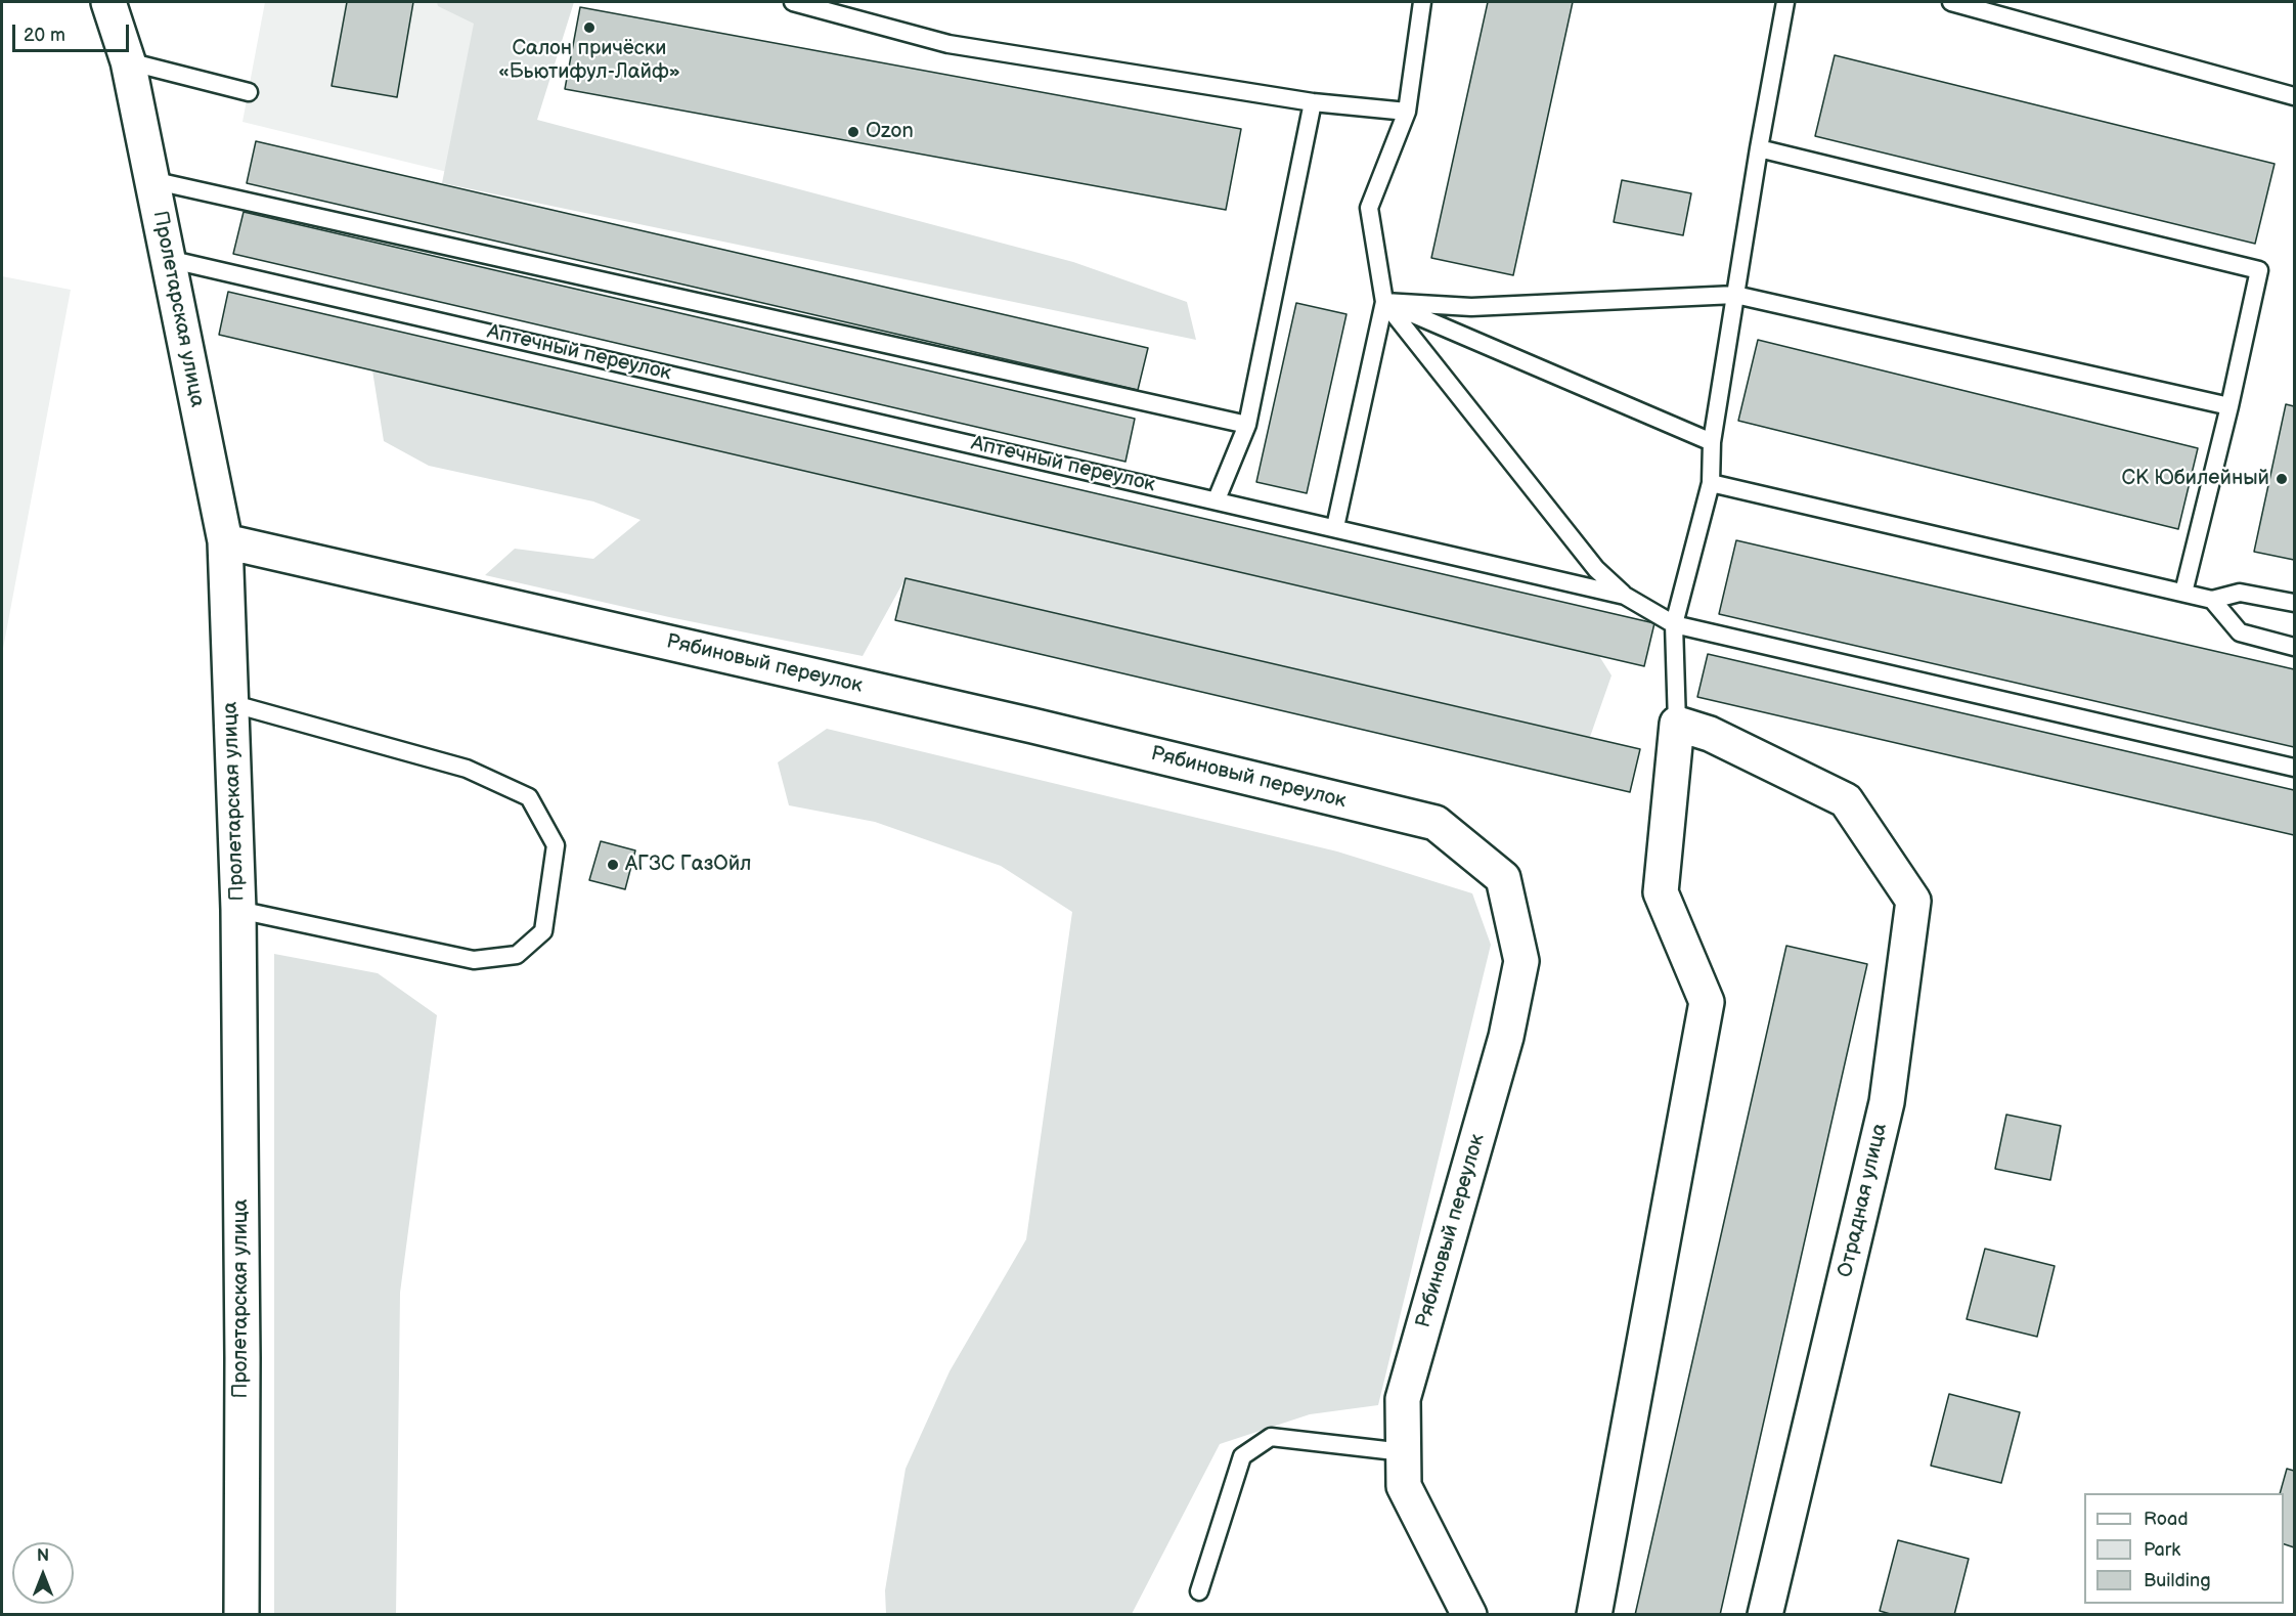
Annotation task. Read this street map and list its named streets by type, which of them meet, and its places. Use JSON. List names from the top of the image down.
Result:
{
  "streets": {
    "street": ["Пролетарская улица", "Рябиновый переулок", "Отрадная улица"],
    "lane": ["Аптечный переулок"]
  },
  "crossings": [
    ["Пролетарская улица", "Аптечный переулок"],
    ["Пролетарская улица", "Рябиновый переулок"]
  ],
  "places": [
    "Салон причёски «Бьютифул-Лайф»",
    "Ozon",
    "СК Юбилейный",
    "АГЗС ГазОйл"
  ],
  "legend": ["Road", "Park", "Building"],
  "scale_bar": "20 m",
  "north": "top"
}
